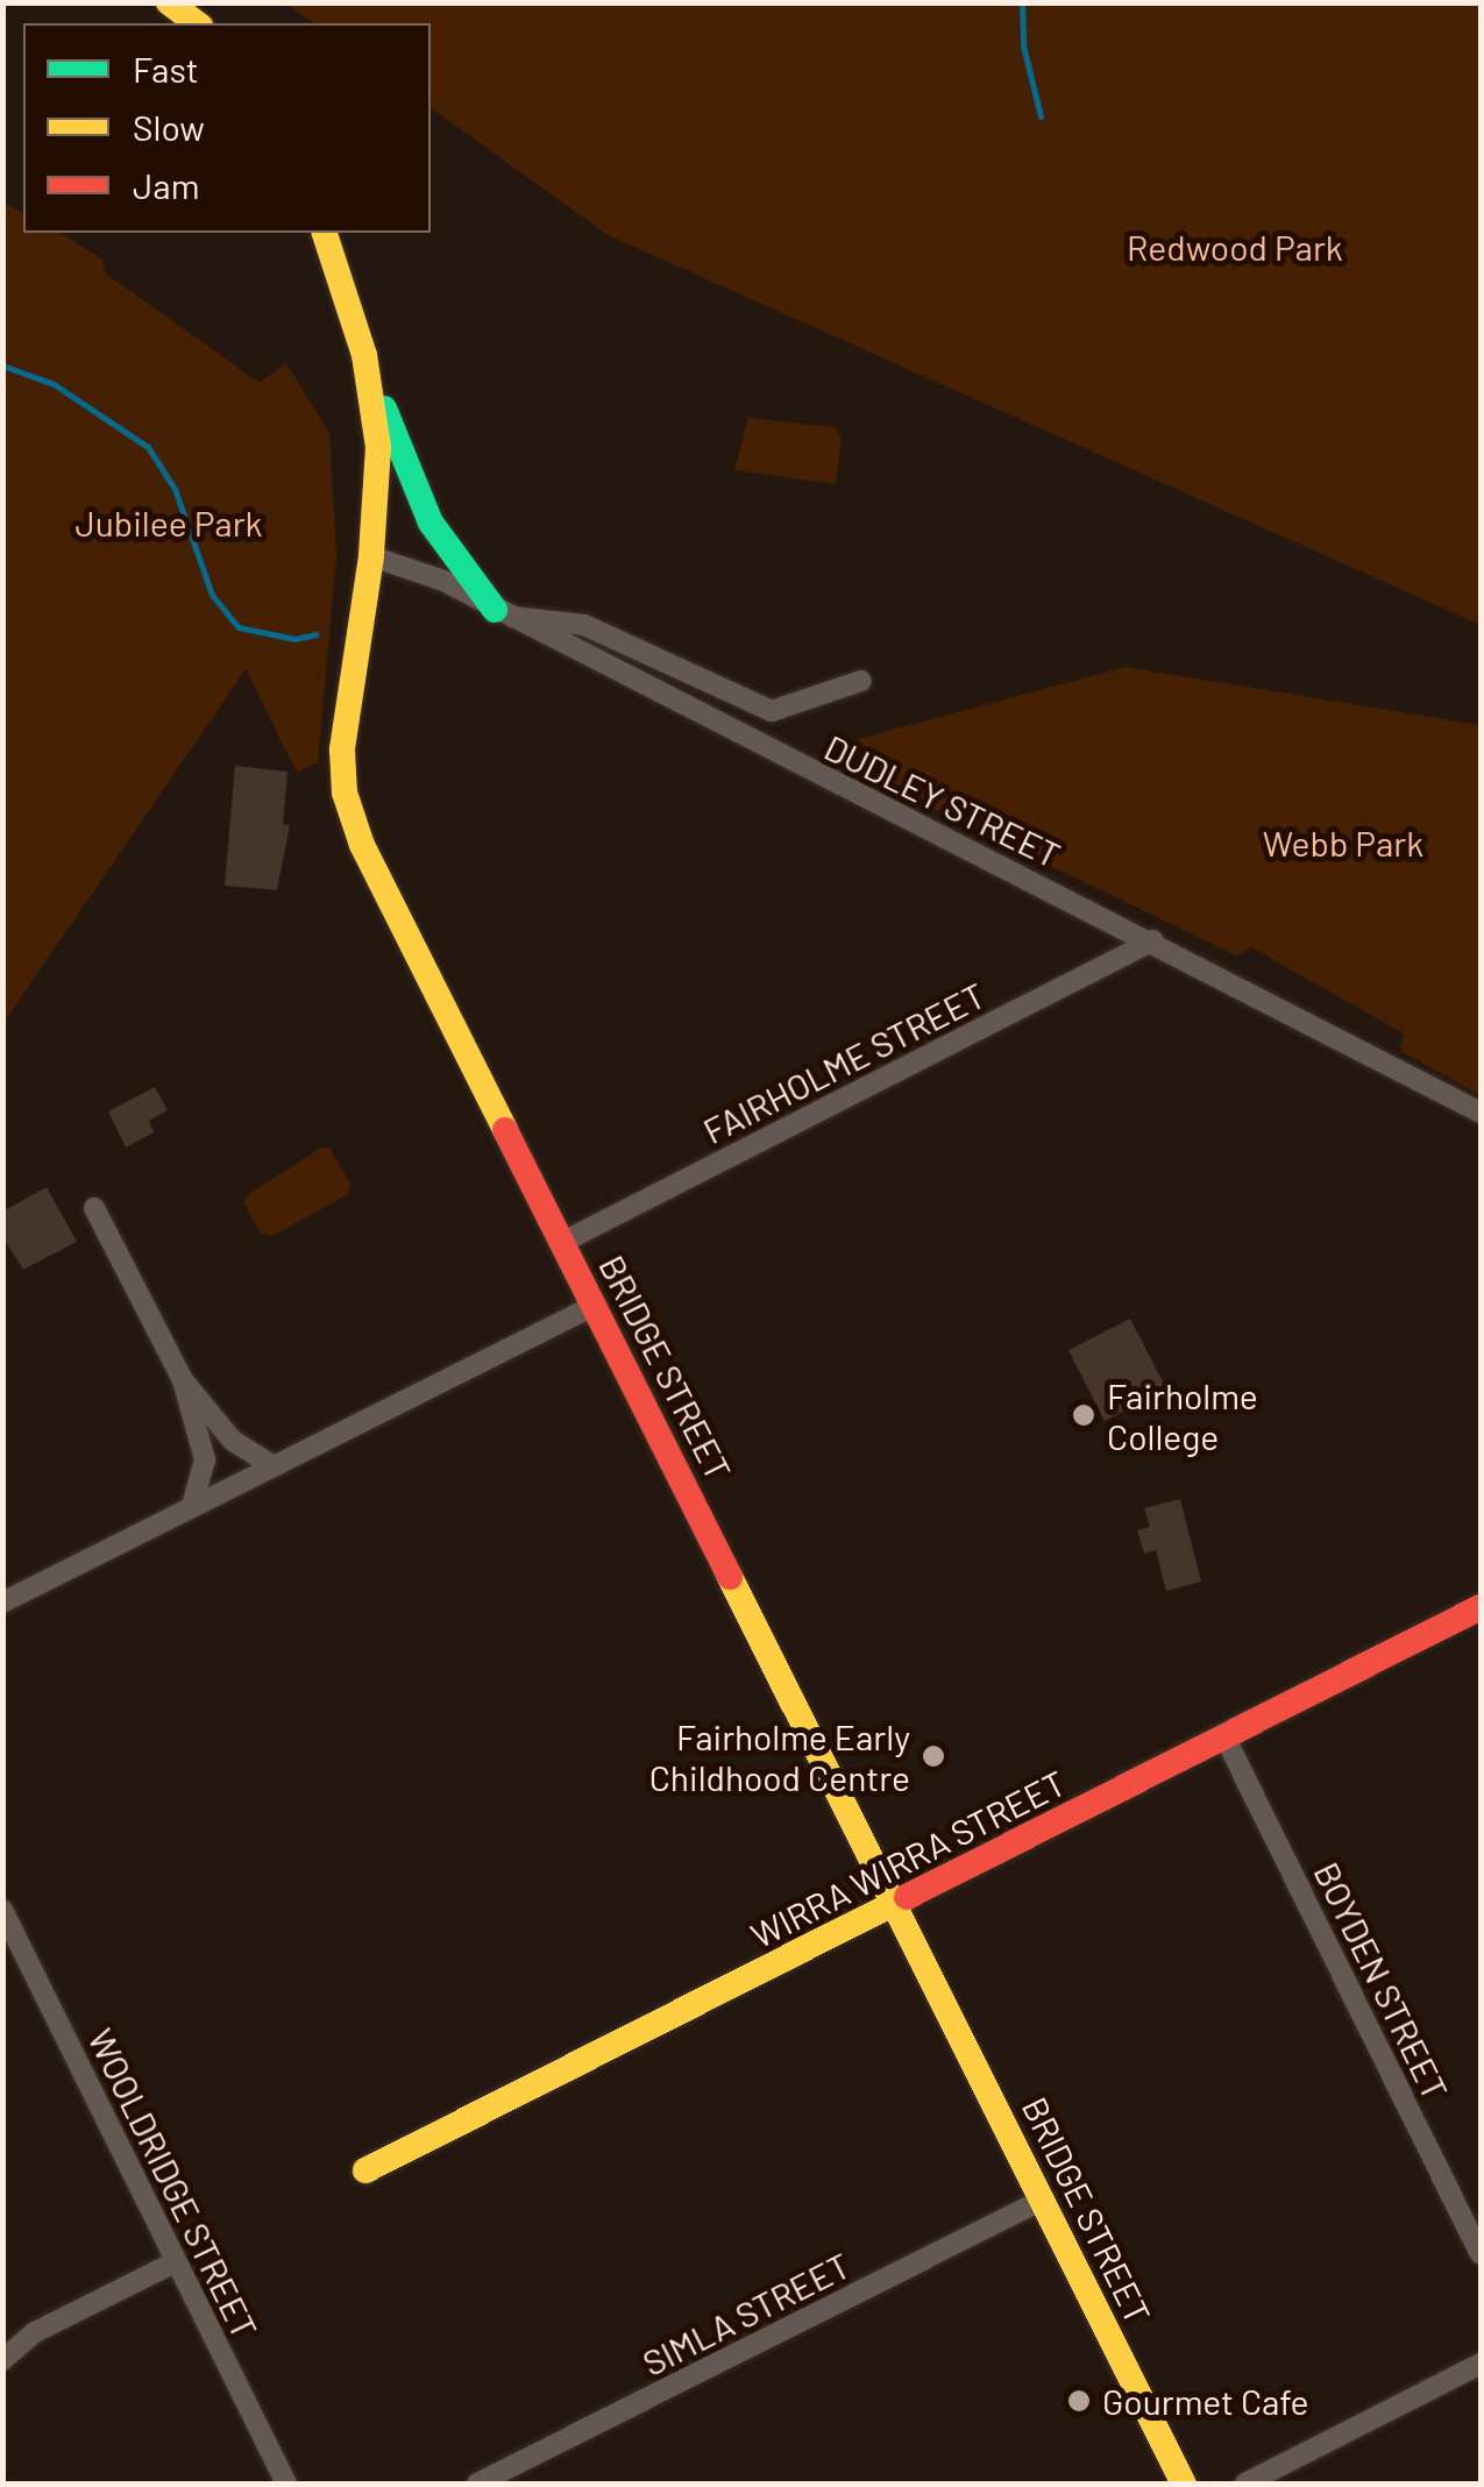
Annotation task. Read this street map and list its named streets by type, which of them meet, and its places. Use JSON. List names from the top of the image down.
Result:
{
  "streets": {
    "street": [
      "DUDLEY STREET",
      "FAIRHOLME STREET",
      "BRIDGE STREET",
      "WIRRA WIRRA STREET",
      "BOYDEN STREET",
      "WOOLDRIDGE STREET",
      "SIMLA STREET"
    ]
  },
  "crossings": [
    ["DUDLEY STREET", "FAIRHOLME STREET"],
    ["DUDLEY STREET", "BRIDGE STREET"],
    ["FAIRHOLME STREET", "BRIDGE STREET"],
    ["BRIDGE STREET", "WIRRA WIRRA STREET"],
    ["BRIDGE STREET", "SIMLA STREET"],
    ["WIRRA WIRRA STREET", "BOYDEN STREET"]
  ],
  "parks": ["Redwood Park", "Jubilee Park", "Webb Park"],
  "places": ["Fairholme College", "Fairholme Early Childhood Centre", "Gourmet Cafe"],
  "legend": ["Fast", "Slow", "Jam"]
}
